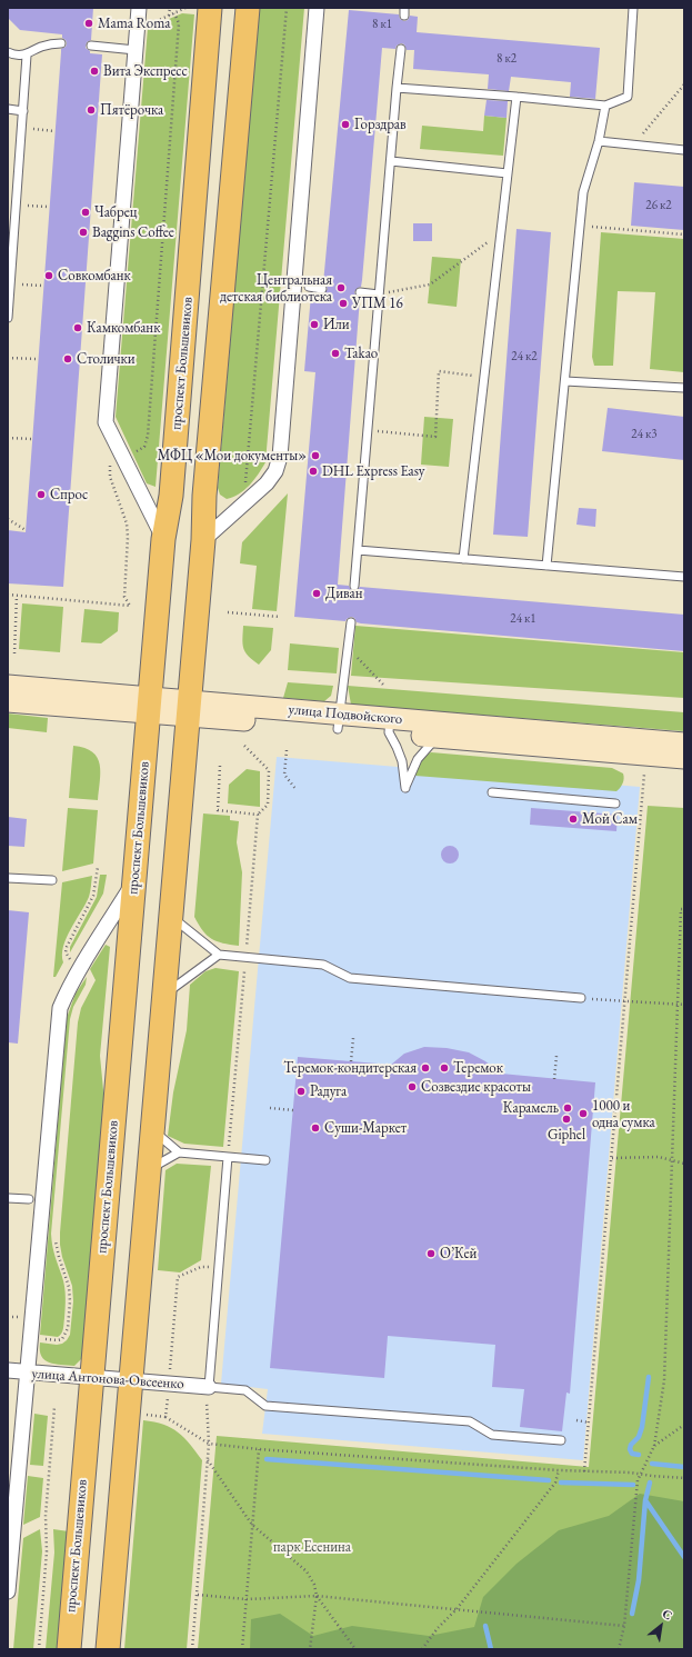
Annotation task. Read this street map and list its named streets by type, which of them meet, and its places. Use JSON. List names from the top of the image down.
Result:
{
  "streets": {
    "main road": ["проспект Большевиков"],
    "street": ["улица Подвойского", "улица Антонова-Овсеенко"]
  },
  "crossings": [
    ["проспект Большевиков", "улица Подвойского"],
    ["проспект Большевиков", "улица Антонова-Овсеенко"]
  ],
  "parks": ["парк Есенина"],
  "places": [
    "Mama Roma",
    "Вита Экспресс",
    "Пятёрочка",
    "Горздрав",
    "Чабрец",
    "Baggins Coffee",
    "Совкомбанк",
    "Центральная детская библиотека",
    "УПМ 16",
    "Или",
    "Камкомбанк",
    "Takao",
    "Столички",
    "МФЦ «Мои документы»",
    "DHL Express Easy",
    "Спрос",
    "Диван",
    "Мой Сам",
    "Теремок-кондитерская",
    "Теремок",
    "Созвездие красоты",
    "Радуга",
    "Карамель",
    "1000 и одна сумка",
    "Giphel",
    "Суши-Маркет",
    "О’Кей"
  ],
  "house_numbers": [
    "8 к1",
    "8 к2",
    "26 к2",
    "24 к2",
    "24 к3",
    "24 к1"
  ],
  "north": "top right"
}
